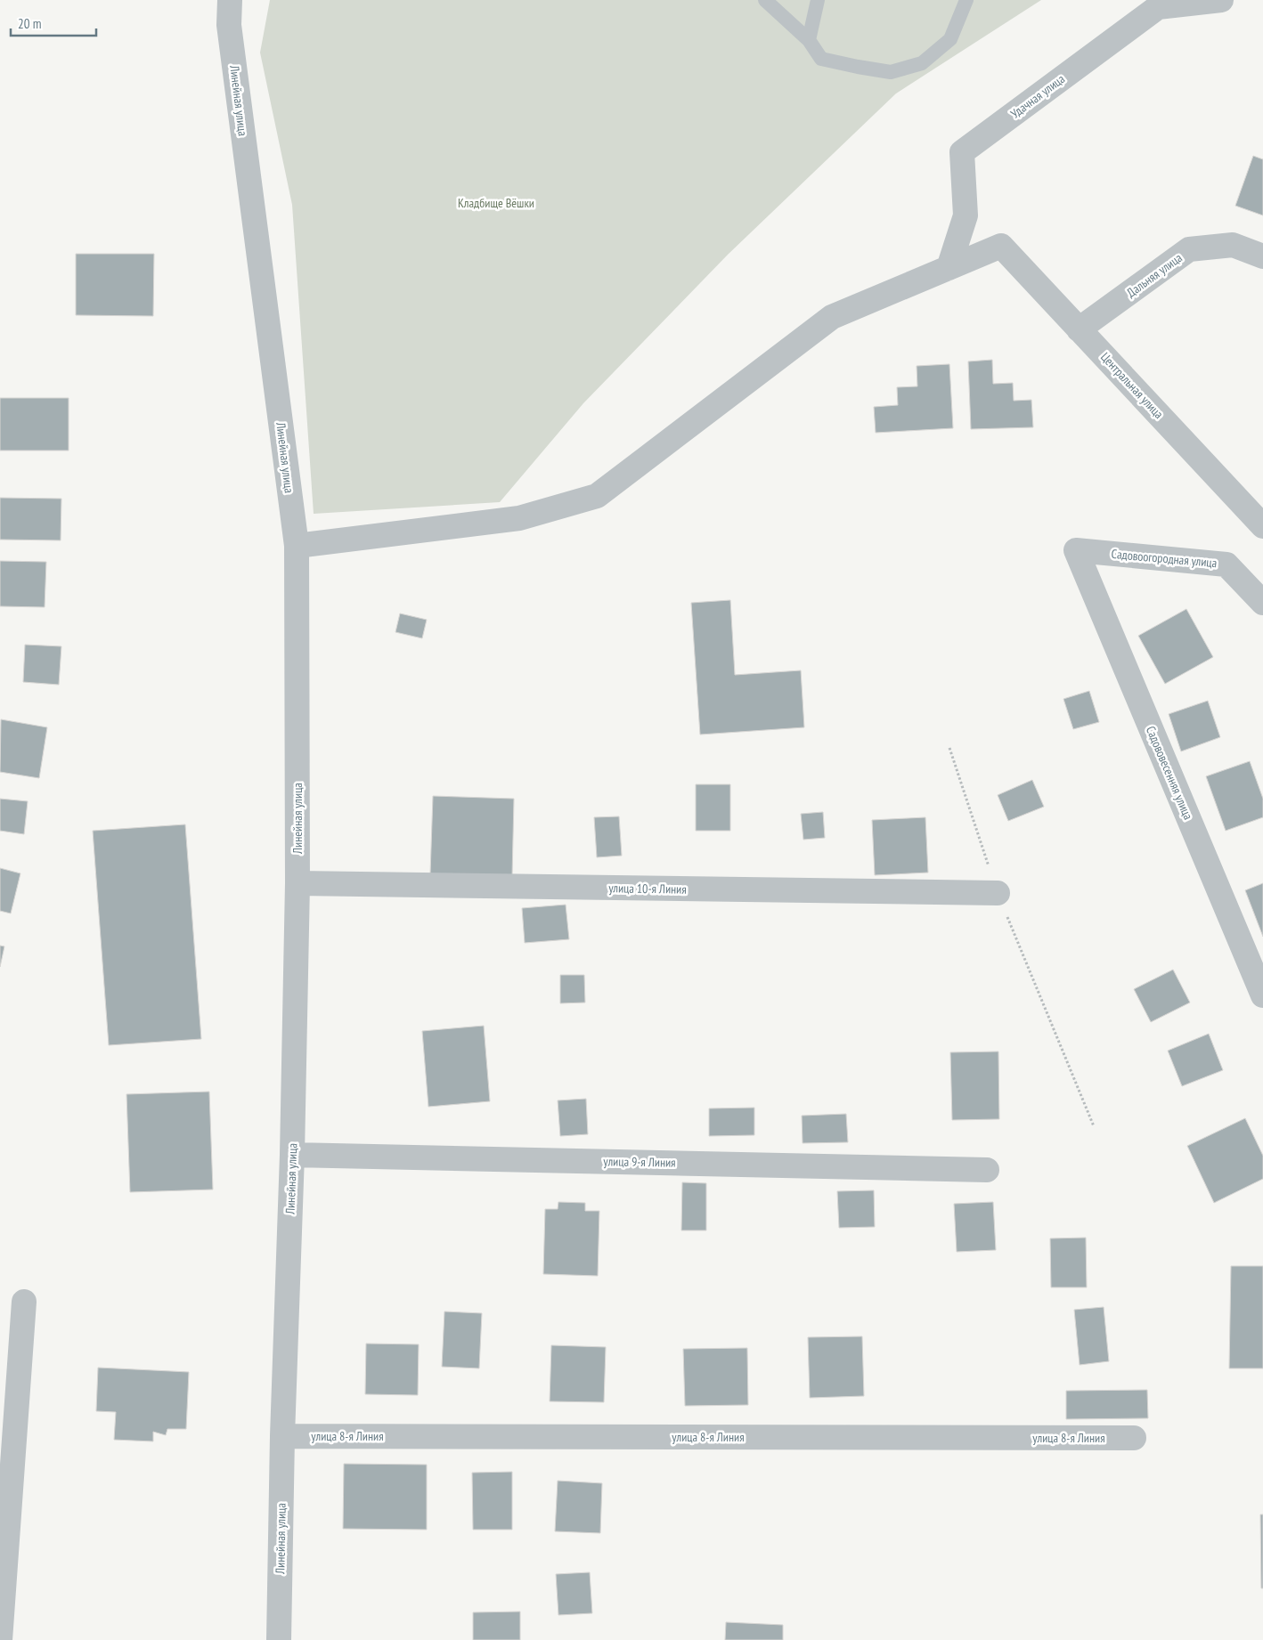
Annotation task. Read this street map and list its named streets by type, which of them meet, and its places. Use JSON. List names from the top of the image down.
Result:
{
  "streets": {
    "street": [
      "Удачная улица",
      "Линейная улица",
      "Дальняя улица",
      "Центральная улица",
      "Садовоогородная улица",
      "Садововесенняя улица",
      "улица 10-я Линия",
      "улица 9-я Линия",
      "улица 8-я Линия"
    ]
  },
  "crossings": [
    ["Удачная улица", "Центральная улица"],
    ["Линейная улица", "улица 10-я Линия"],
    ["Линейная улица", "улица 9-я Линия"],
    ["Линейная улица", "улица 8-я Линия"],
    ["Дальняя улица", "Центральная улица"],
    ["Садовоогородная улица", "Садововесенняя улица"]
  ],
  "parks": ["Кладбище Вёшки"],
  "scale_bar": "20 m"
}
